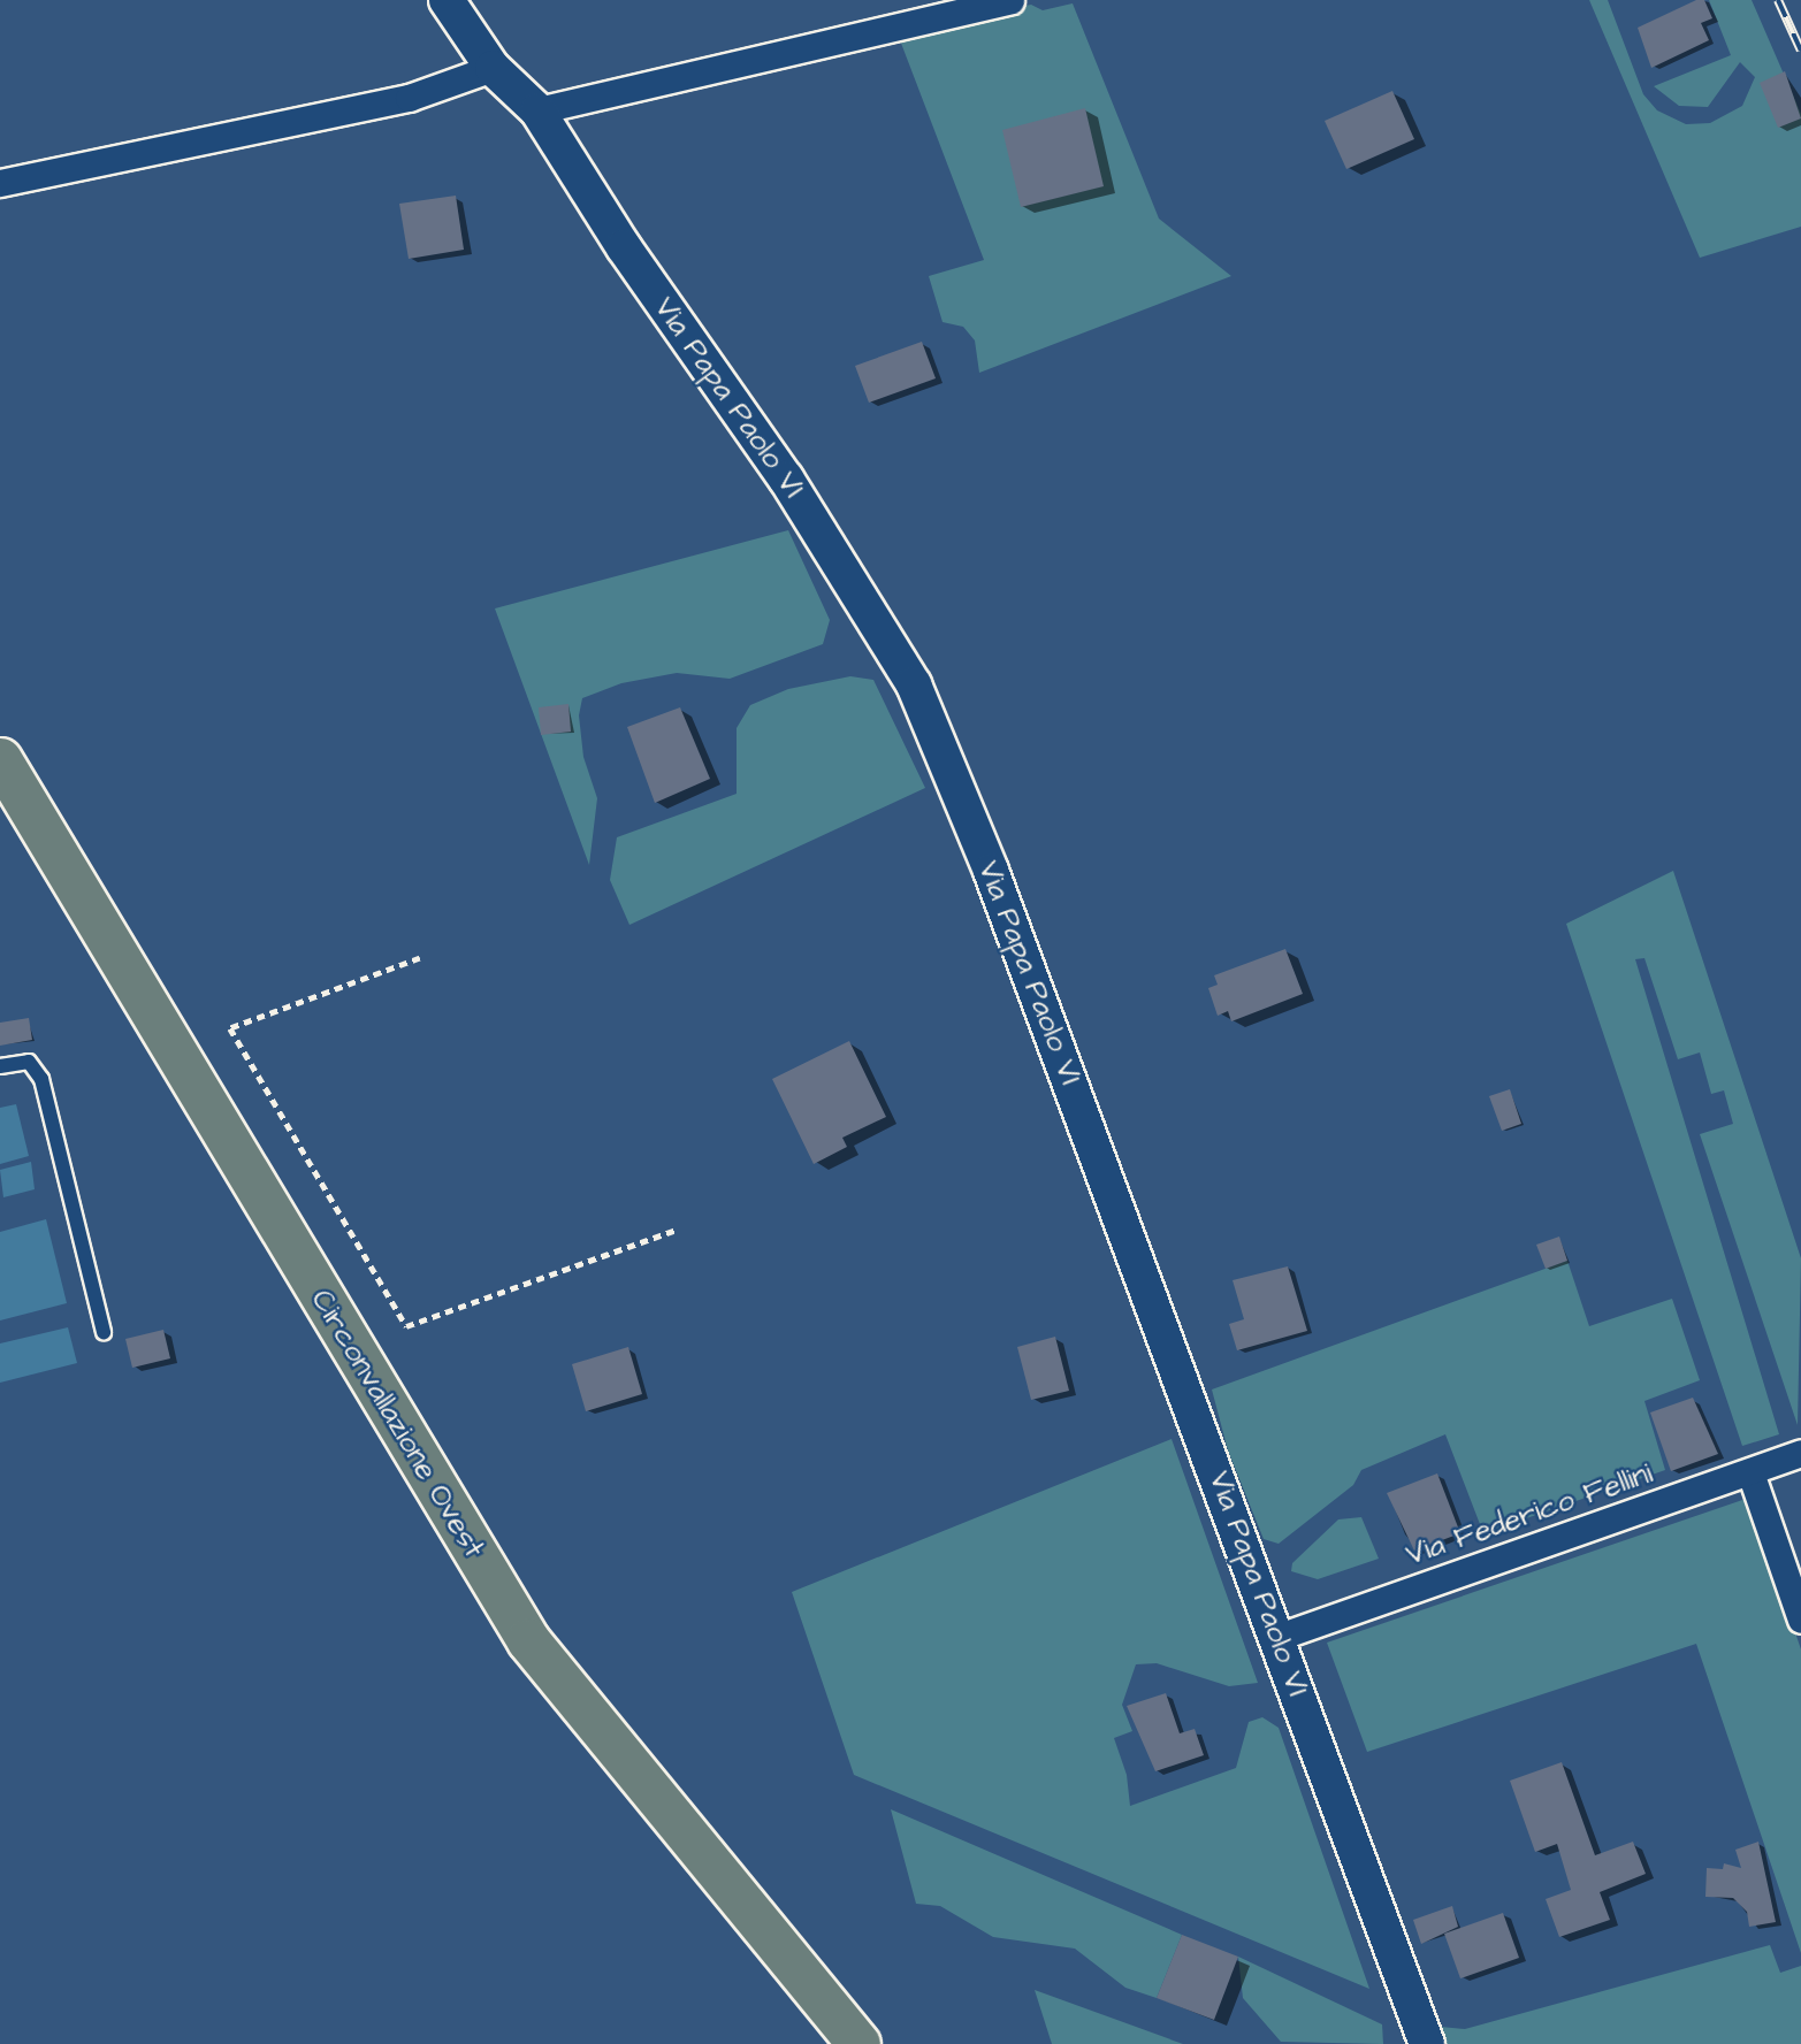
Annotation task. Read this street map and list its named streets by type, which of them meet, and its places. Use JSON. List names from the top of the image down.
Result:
{
  "streets": {
    "main road": ["Circonvallazione Ovest"],
    "street": ["Via Papa Paolo VI", "Via Federico Fellini"]
  },
  "crossings": [
    ["Via Papa Paolo VI", "Via Federico Fellini"]
  ]
}
